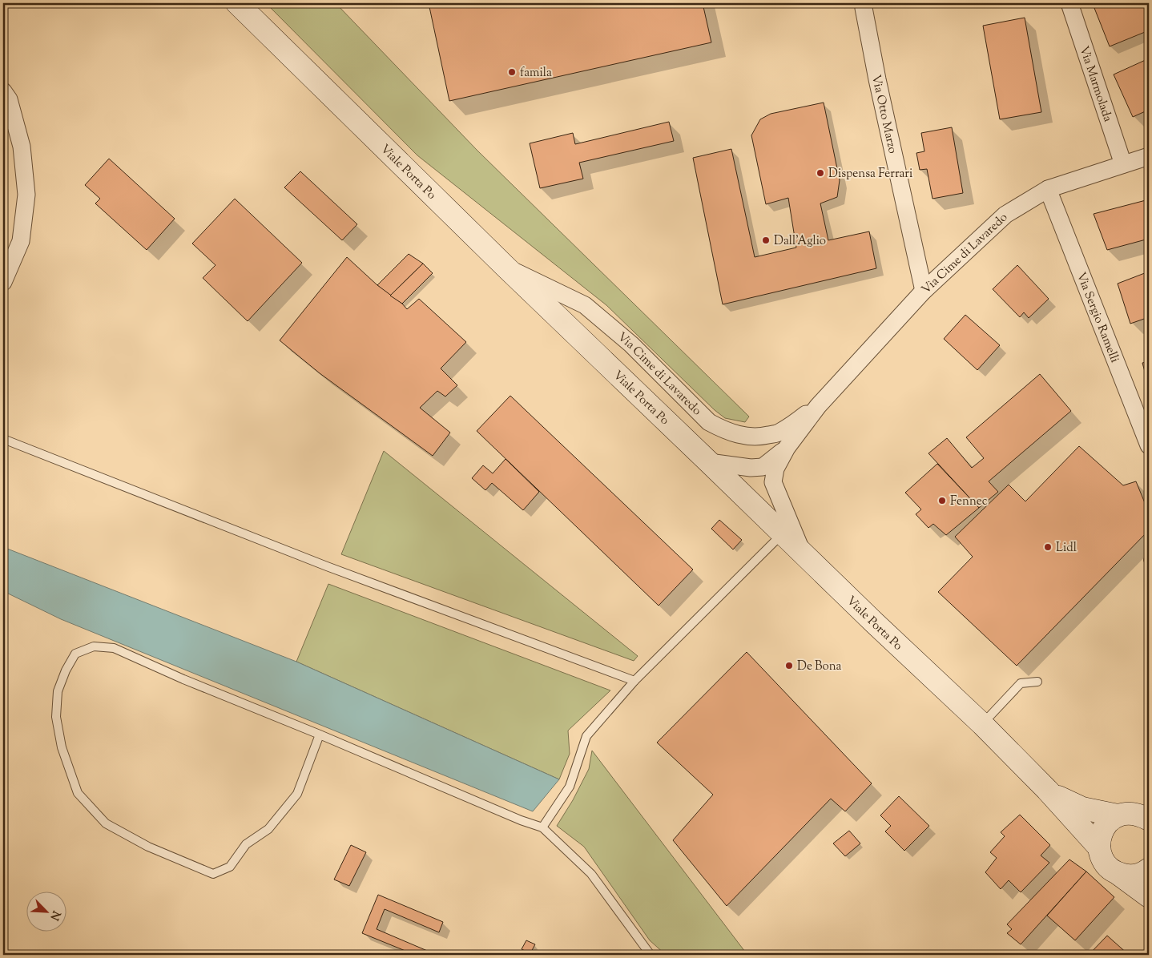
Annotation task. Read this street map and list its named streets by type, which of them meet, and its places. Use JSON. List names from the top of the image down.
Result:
{
  "streets": {
    "main road": ["Viale Porta Po"],
    "street": [
      "Via Marmolada",
      "Via Otto Marzo",
      "Via Cime di Lavaredo",
      "Via Sergio Ramelli"
    ]
  },
  "crossings": [
    ["Via Marmolada", "Via Cime di Lavaredo"],
    ["Via Otto Marzo", "Via Cime di Lavaredo"],
    ["Viale Porta Po", "Via Cime di Lavaredo"],
    ["Via Cime di Lavaredo", "Via Sergio Ramelli"]
  ],
  "places": [
    "famila",
    "Dispensa Ferrari",
    "Dall'Aglio",
    "Fennec",
    "Lidl",
    "De Bona"
  ],
  "north": "bottom right"
}
